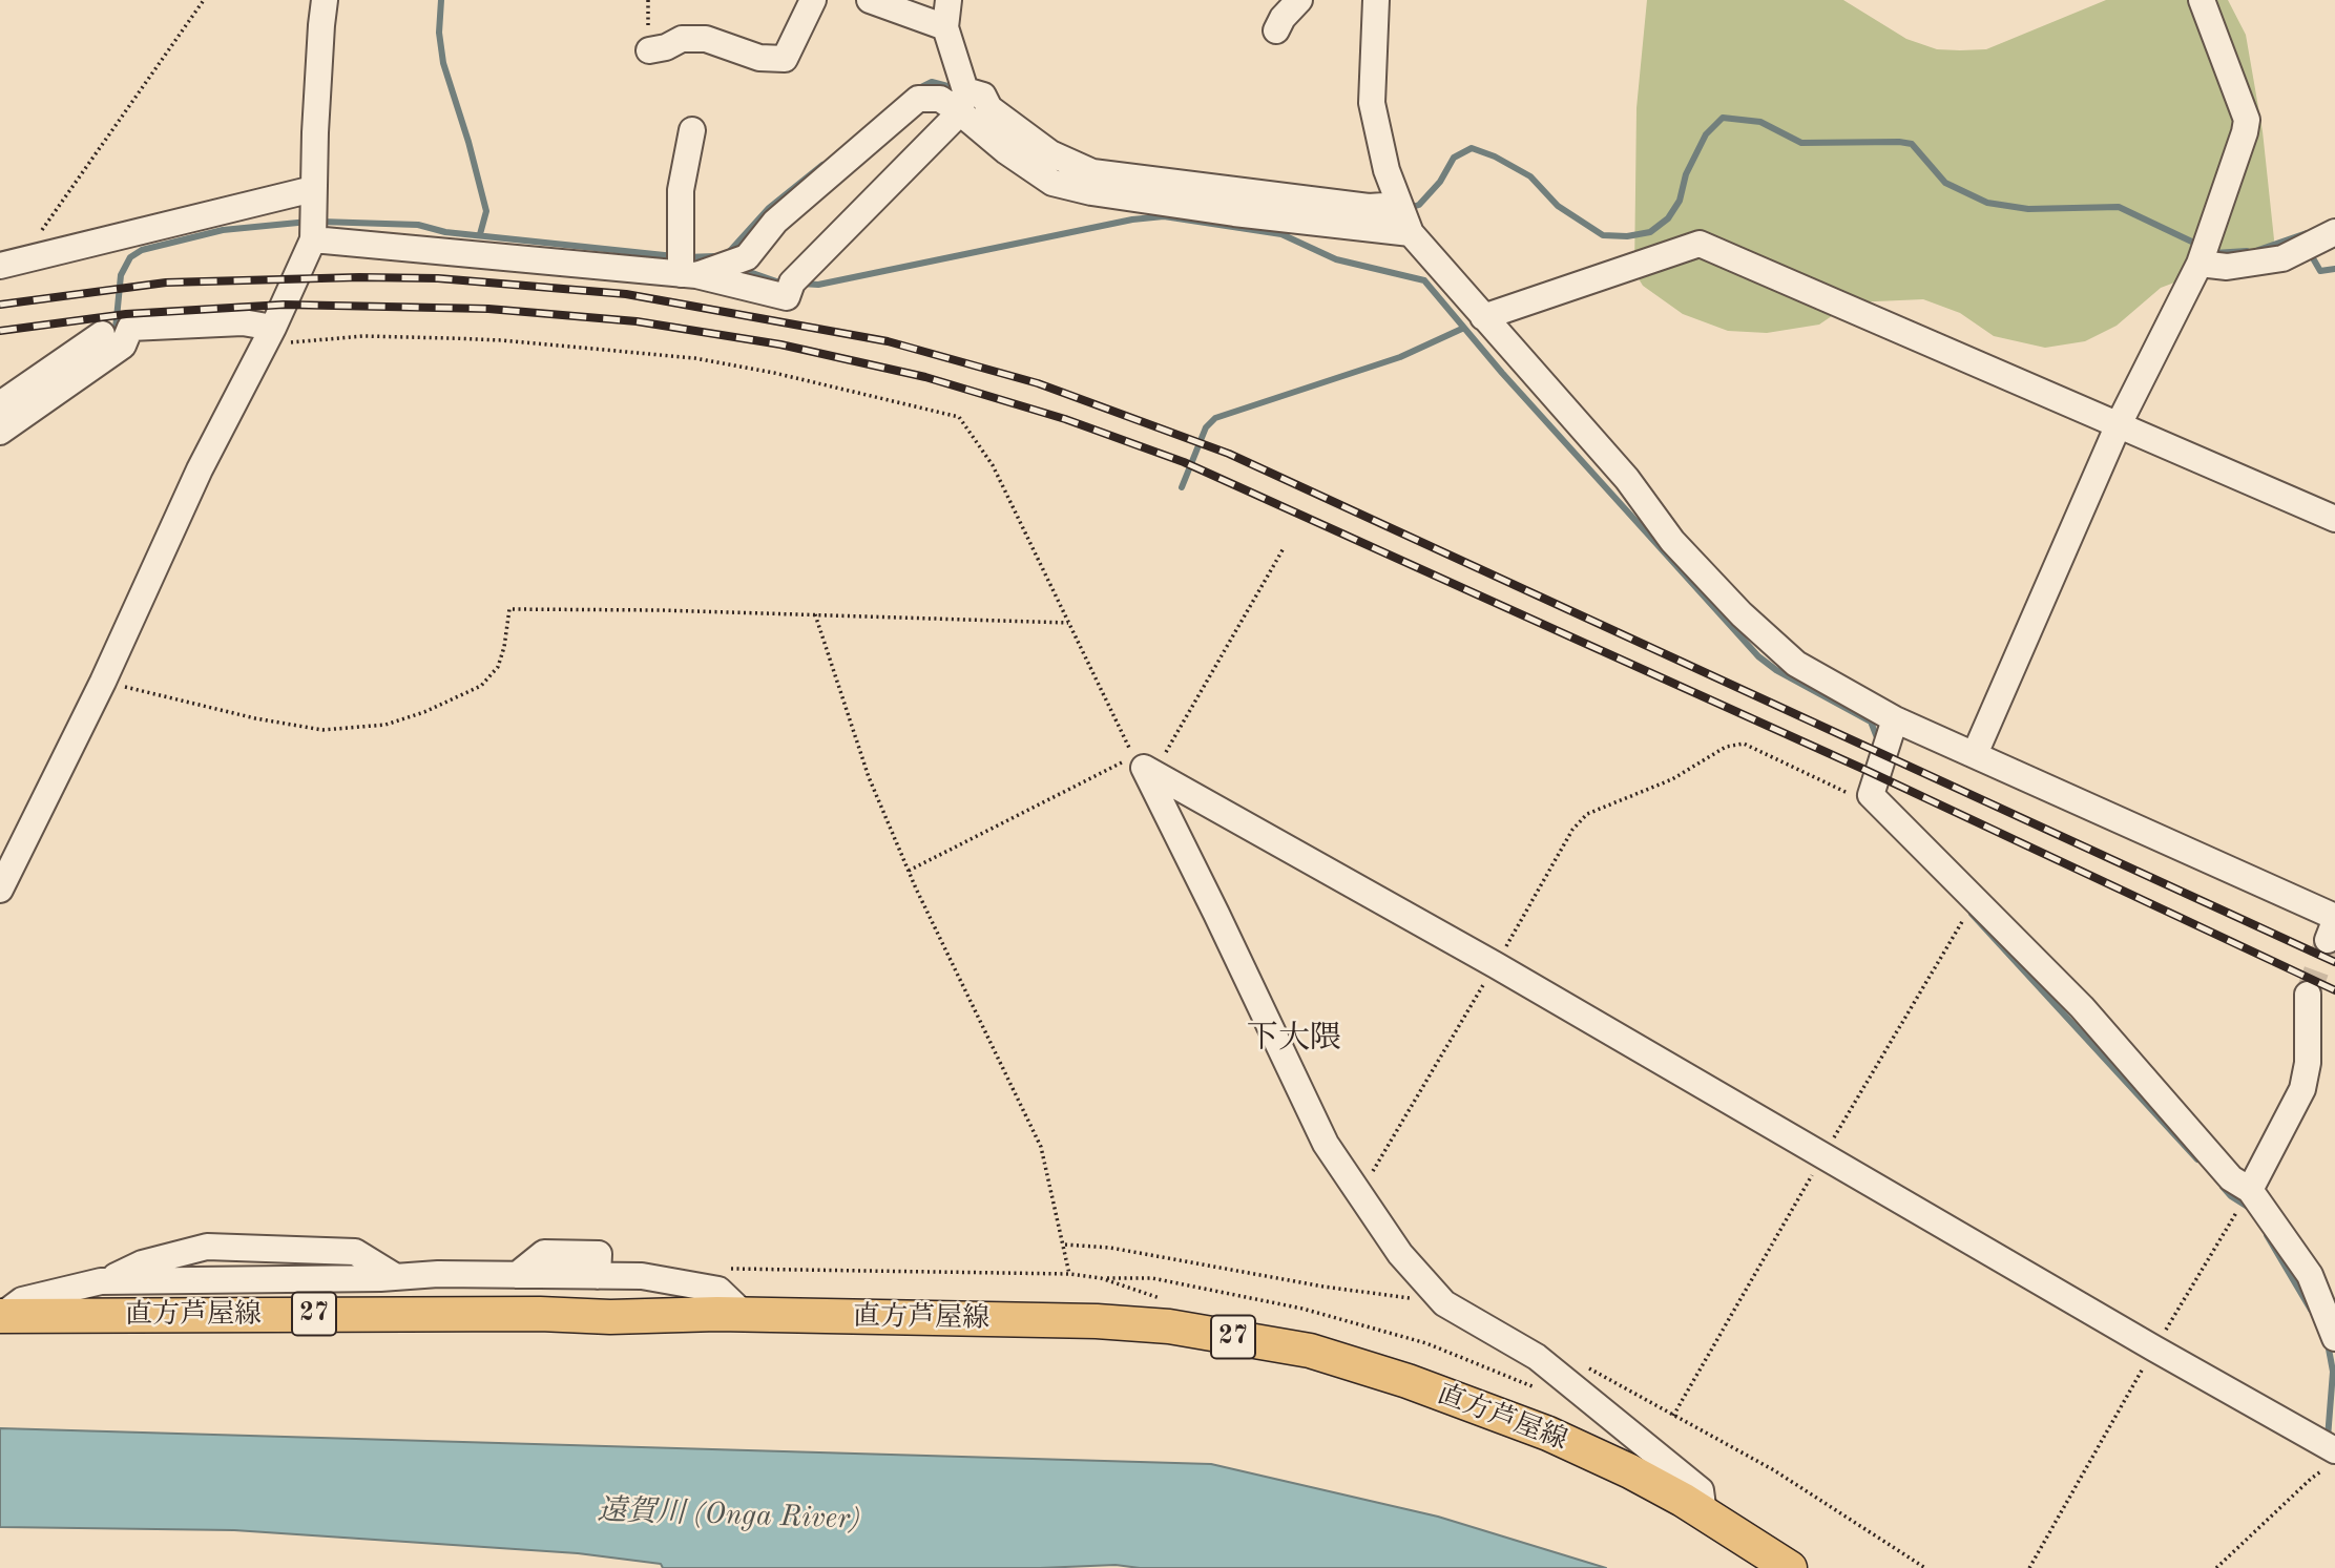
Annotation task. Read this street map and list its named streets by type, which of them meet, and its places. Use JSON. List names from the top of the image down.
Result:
{
  "streets": {
    "main road": ["27", "直方芦屋線"]
  },
  "districts": ["下大隈"],
  "water": ["遠賀川 (Onga River)"]
}
